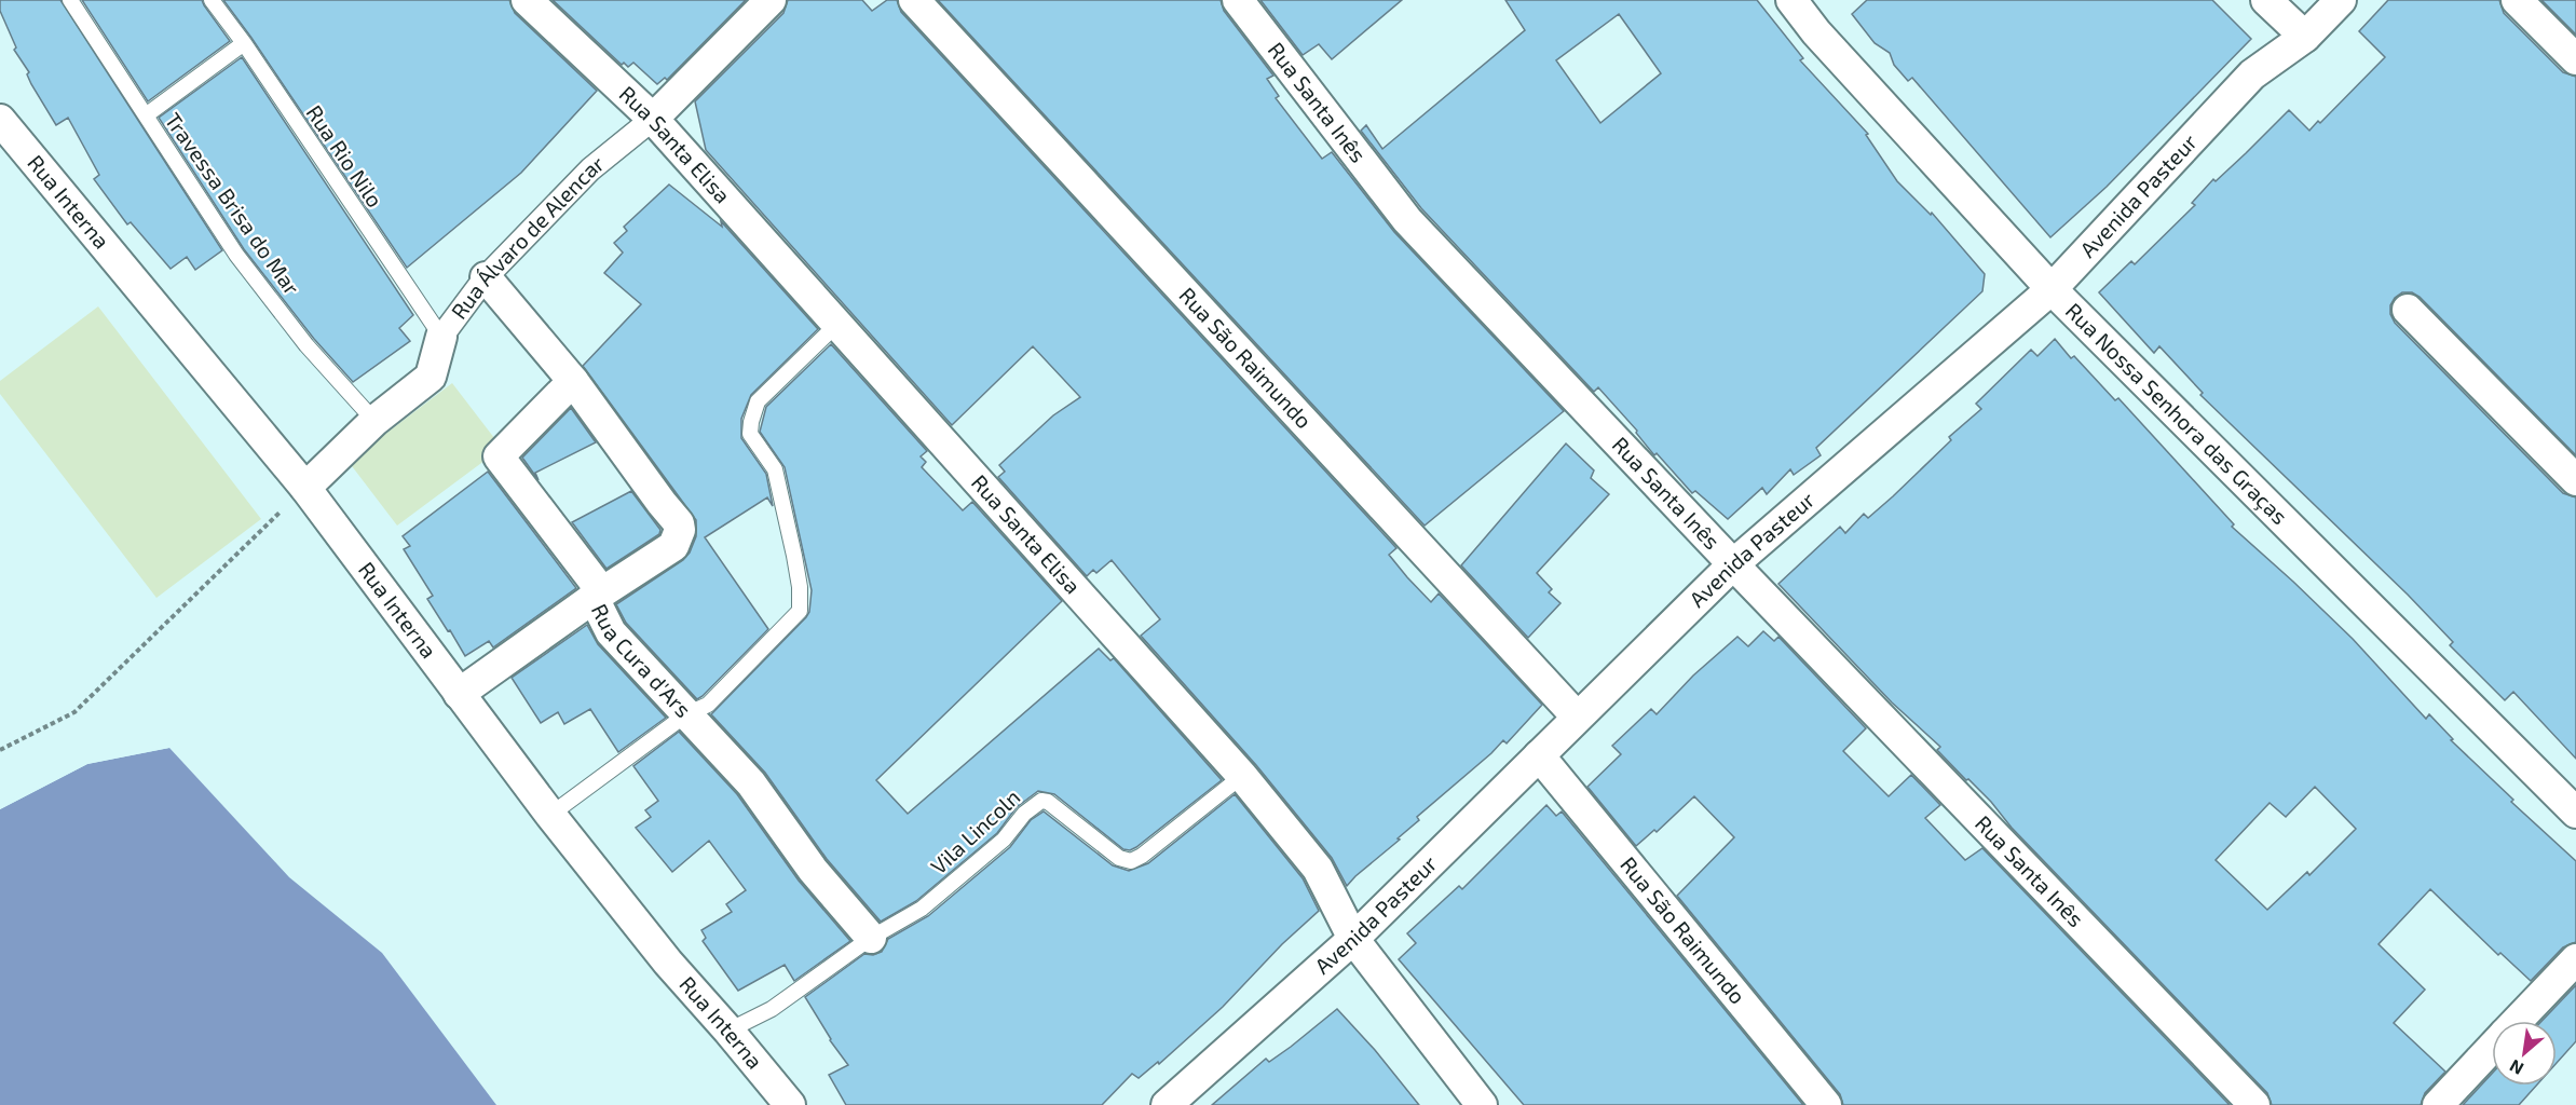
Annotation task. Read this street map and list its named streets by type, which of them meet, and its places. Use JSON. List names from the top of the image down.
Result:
{
  "streets": {
    "street": [
      "Rua Santa Inês",
      "Rua Santa Elisa",
      "Avenida Pasteur",
      "Rua Interna",
      "Rua Álvaro de Alencar",
      "Rua São Raimundo",
      "Rua Nossa Senhora das Graças",
      "Rua Cura d'Ars"
    ],
    "lane": ["Rua Rio Nilo", "Travessa Brisa do Mar", "Vila Lincoln"]
  },
  "crossings": [
    ["Rua Santa Inês", "Avenida Pasteur"],
    ["Rua Santa Elisa", "Avenida Pasteur"],
    ["Rua Santa Elisa", "Rua Álvaro de Alencar"],
    ["Rua Santa Elisa", "Vila Lincoln"],
    ["Rua Rio Nilo", "Rua Álvaro de Alencar"],
    ["Avenida Pasteur", "Rua São Raimundo"],
    ["Avenida Pasteur", "Rua Nossa Senhora das Graças"],
    ["Rua Interna", "Rua Álvaro de Alencar"],
    ["Rua Interna", "Vila Lincoln"],
    ["Travessa Brisa do Mar", "Rua Álvaro de Alencar"],
    ["Rua Cura d'Ars", "Vila Lincoln"]
  ],
  "north": "bottom left"
}
